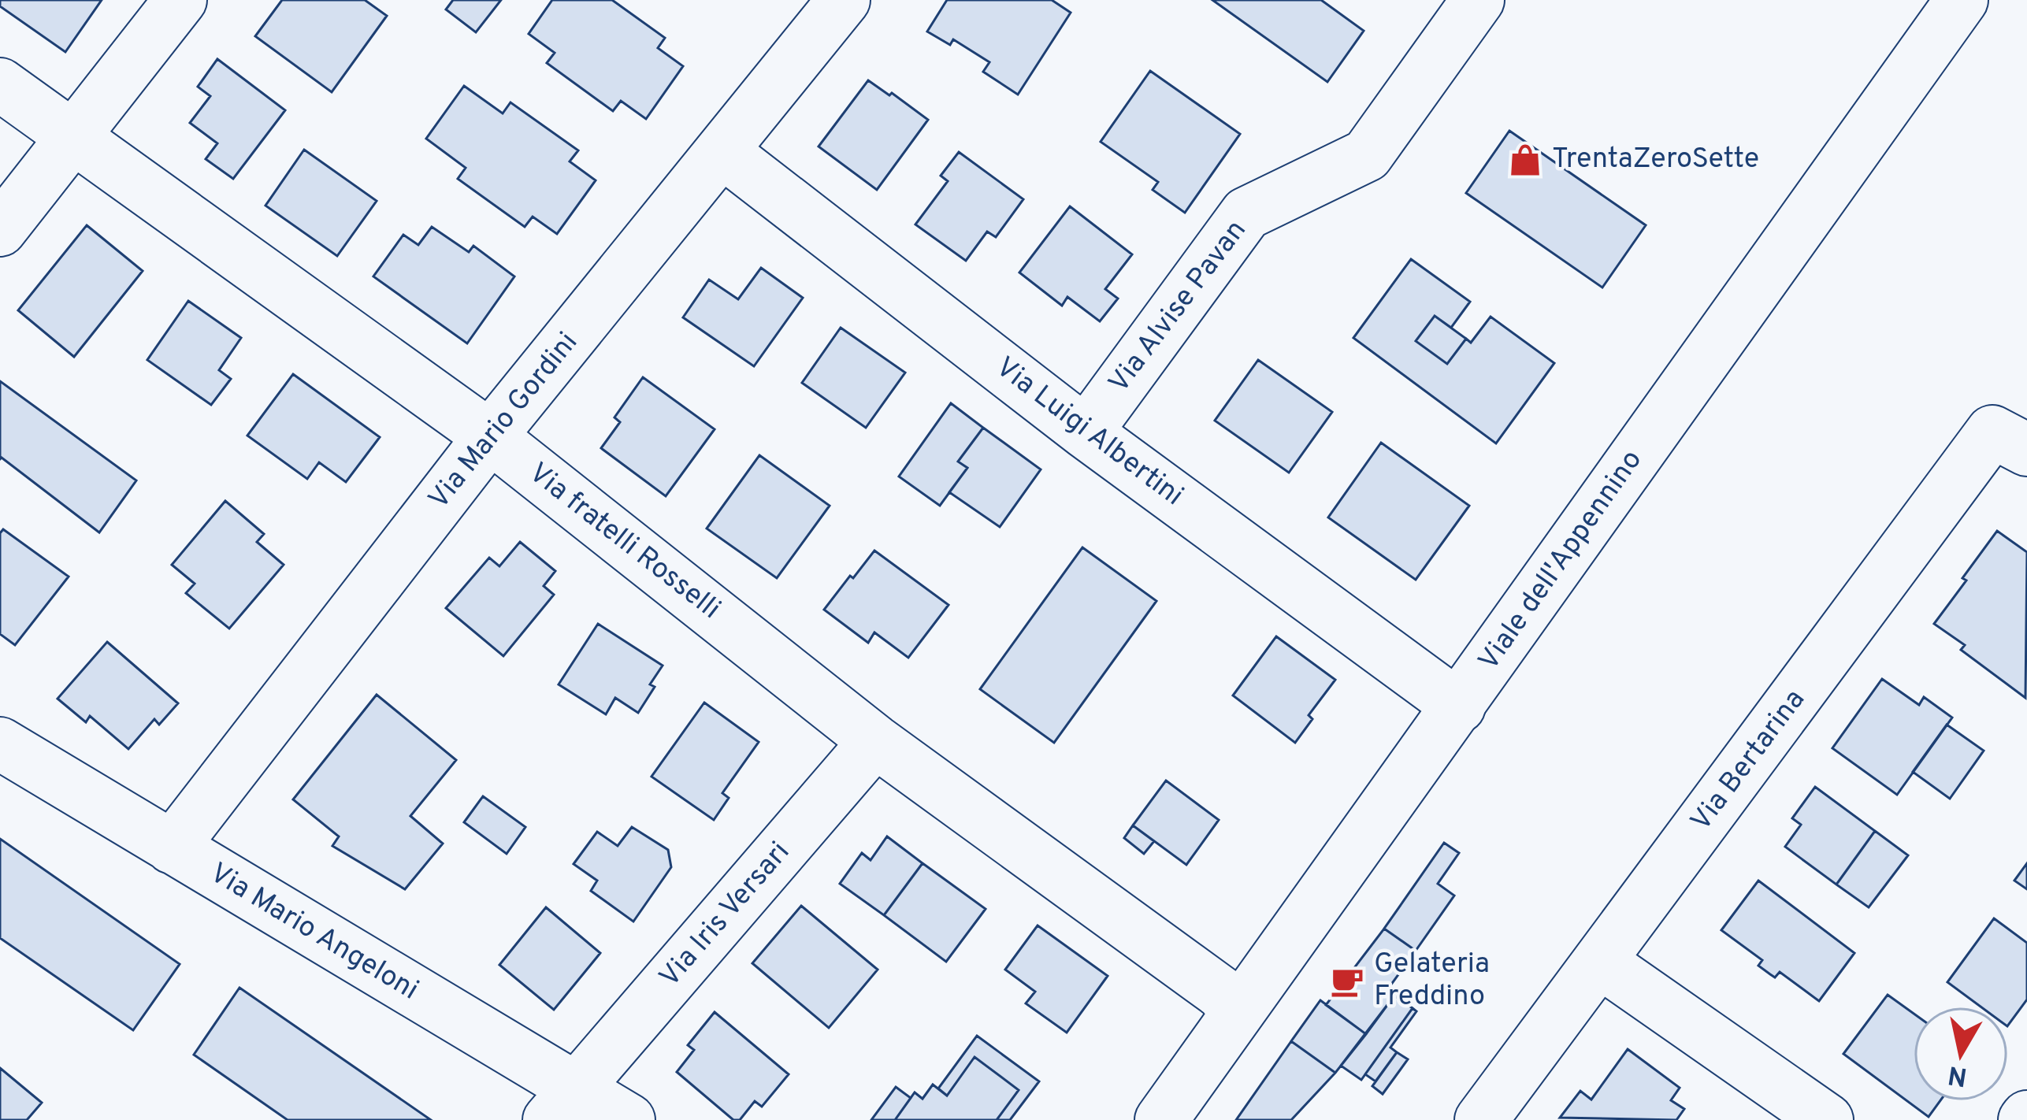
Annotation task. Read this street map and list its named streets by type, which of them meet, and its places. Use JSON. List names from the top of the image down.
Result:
{
  "streets": {
    "street": [
      "Via Alvise Pavan",
      "Via Mario Gordini",
      "Via Luigi Albertini",
      "Via fratelli Rosselli",
      "Viale dell'Appennino",
      "Via Bertarina",
      "Via Iris Versari",
      "Via Mario Angeloni"
    ]
  },
  "crossings": [
    ["Via Alvise Pavan", "Via Luigi Albertini"],
    ["Via Mario Gordini", "Via Luigi Albertini"],
    ["Via Mario Gordini", "Via fratelli Rosselli"],
    ["Via Mario Gordini", "Via Mario Angeloni"],
    ["Via Luigi Albertini", "Viale dell'Appennino"],
    ["Via fratelli Rosselli", "Viale dell'Appennino"],
    ["Via fratelli Rosselli", "Via Iris Versari"],
    ["Via Iris Versari", "Via Mario Angeloni"]
  ],
  "places": {
    "shop": ["TrentaZeroSette"],
    "cafe": ["Gelateria Freddino"]
  },
  "north": "bottom"
}
